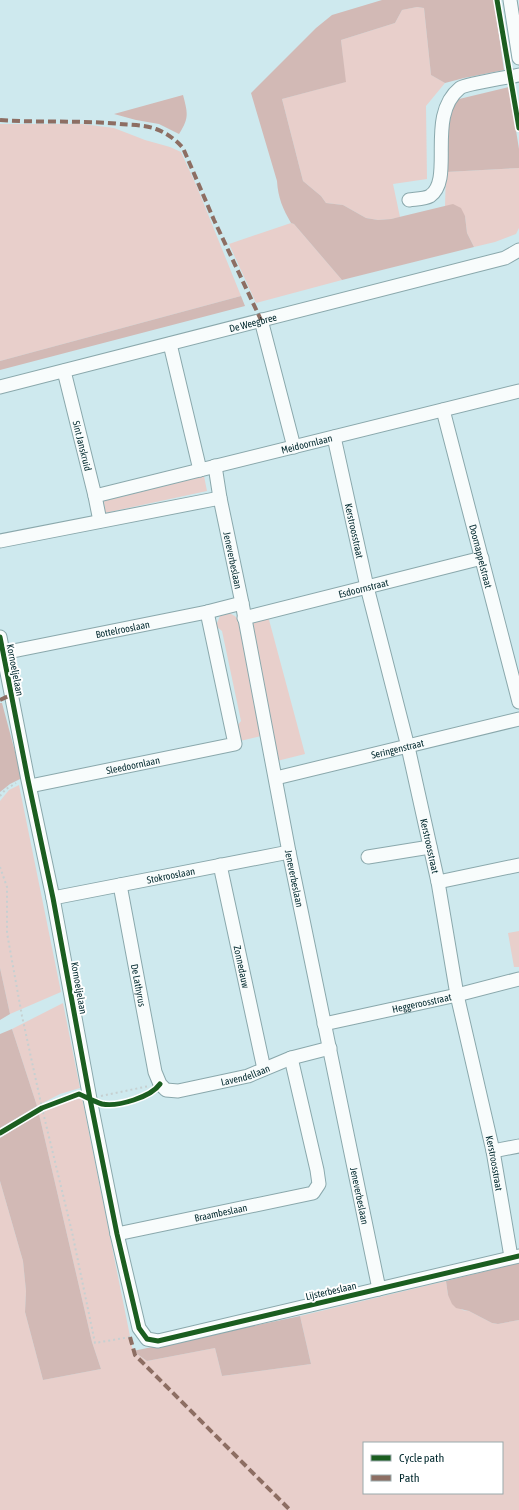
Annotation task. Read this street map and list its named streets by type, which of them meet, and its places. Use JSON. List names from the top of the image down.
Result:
{
  "streets": {
    "street": [
      "De Weegbree",
      "Meidoornlaan",
      "Sint Janskruid",
      "Kerstroosstraat",
      "Doornappelstraat",
      "Jeneverbeslaan",
      "Esdoornstraat",
      "Bottelrooslaan",
      "Kornoeljelaan",
      "Seringenstraat",
      "Sleedoornlaan",
      "Stokrooslaan",
      "Zonnedauw",
      "De Lathyrus",
      "Heggeroosstraat",
      "Lavendellaan",
      "Braambeslaan",
      "Lijsterbeslaan"
    ]
  },
  "crossings": [
    ["De Weegbree", "Sint Janskruid"],
    ["Meidoornlaan", "Sint Janskruid"],
    ["Meidoornlaan", "Kerstroosstraat"],
    ["Meidoornlaan", "Doornappelstraat"],
    ["Meidoornlaan", "Jeneverbeslaan"],
    ["Kerstroosstraat", "Esdoornstraat"],
    ["Kerstroosstraat", "Seringenstraat"],
    ["Kerstroosstraat", "Heggeroosstraat"],
    ["Kerstroosstraat", "Lijsterbeslaan"],
    ["Doornappelstraat", "Esdoornstraat"],
    ["Jeneverbeslaan", "Esdoornstraat"],
    ["Jeneverbeslaan", "Bottelrooslaan"],
    ["Jeneverbeslaan", "Seringenstraat"],
    ["Jeneverbeslaan", "Stokrooslaan"],
    ["Jeneverbeslaan", "Heggeroosstraat"],
    ["Jeneverbeslaan", "Lavendellaan"],
    ["Jeneverbeslaan", "Lijsterbeslaan"],
    ["Bottelrooslaan", "Kornoeljelaan"],
    ["Bottelrooslaan", "Sleedoornlaan"],
    ["Kornoeljelaan", "Sleedoornlaan"],
    ["Kornoeljelaan", "Stokrooslaan"],
    ["Kornoeljelaan", "Braambeslaan"],
    ["Kornoeljelaan", "Lijsterbeslaan"],
    ["Stokrooslaan", "Zonnedauw"],
    ["Stokrooslaan", "De Lathyrus"],
    ["Zonnedauw", "Lavendellaan"],
    ["De Lathyrus", "Lavendellaan"],
    ["Lavendellaan", "Braambeslaan"]
  ],
  "legend": ["Cycle path", "Path"]
}
